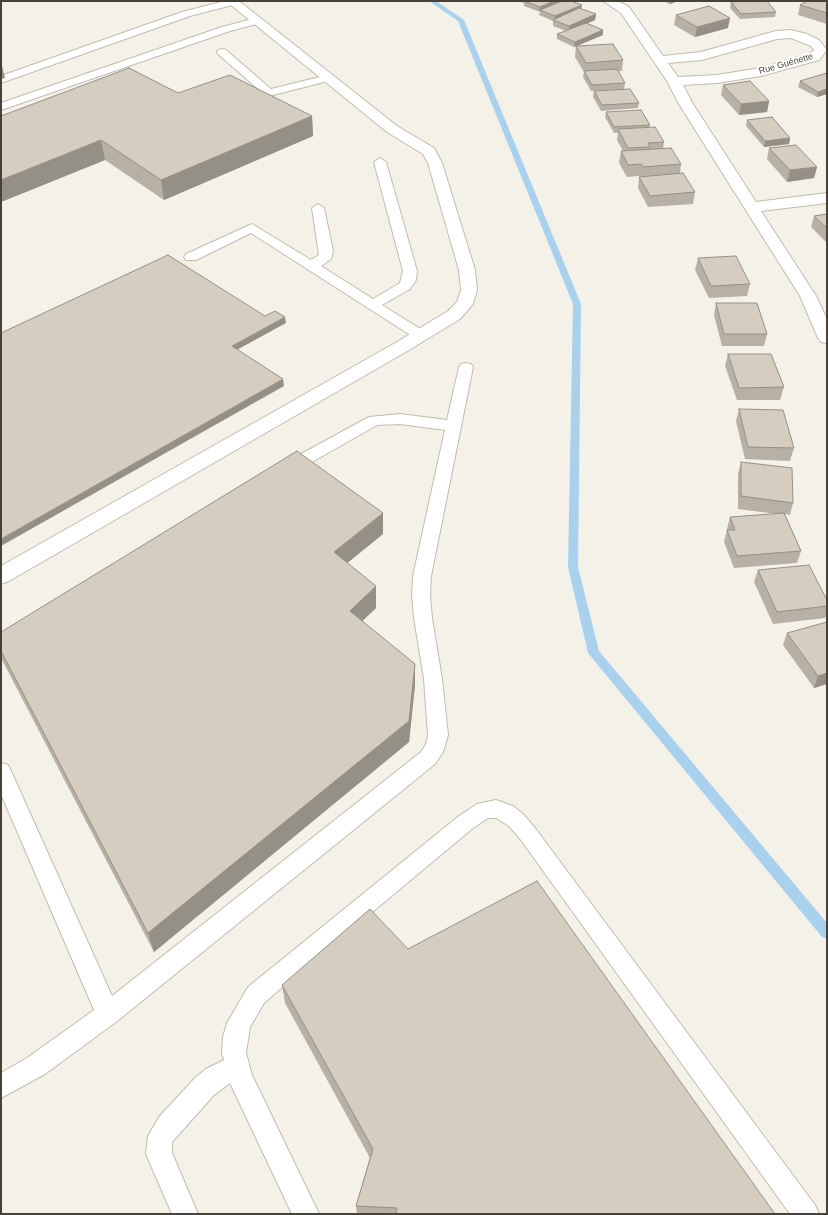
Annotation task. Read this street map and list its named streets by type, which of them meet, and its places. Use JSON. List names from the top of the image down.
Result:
{
  "streets": {
    "street": ["Rue Guénette"]
  }
}
